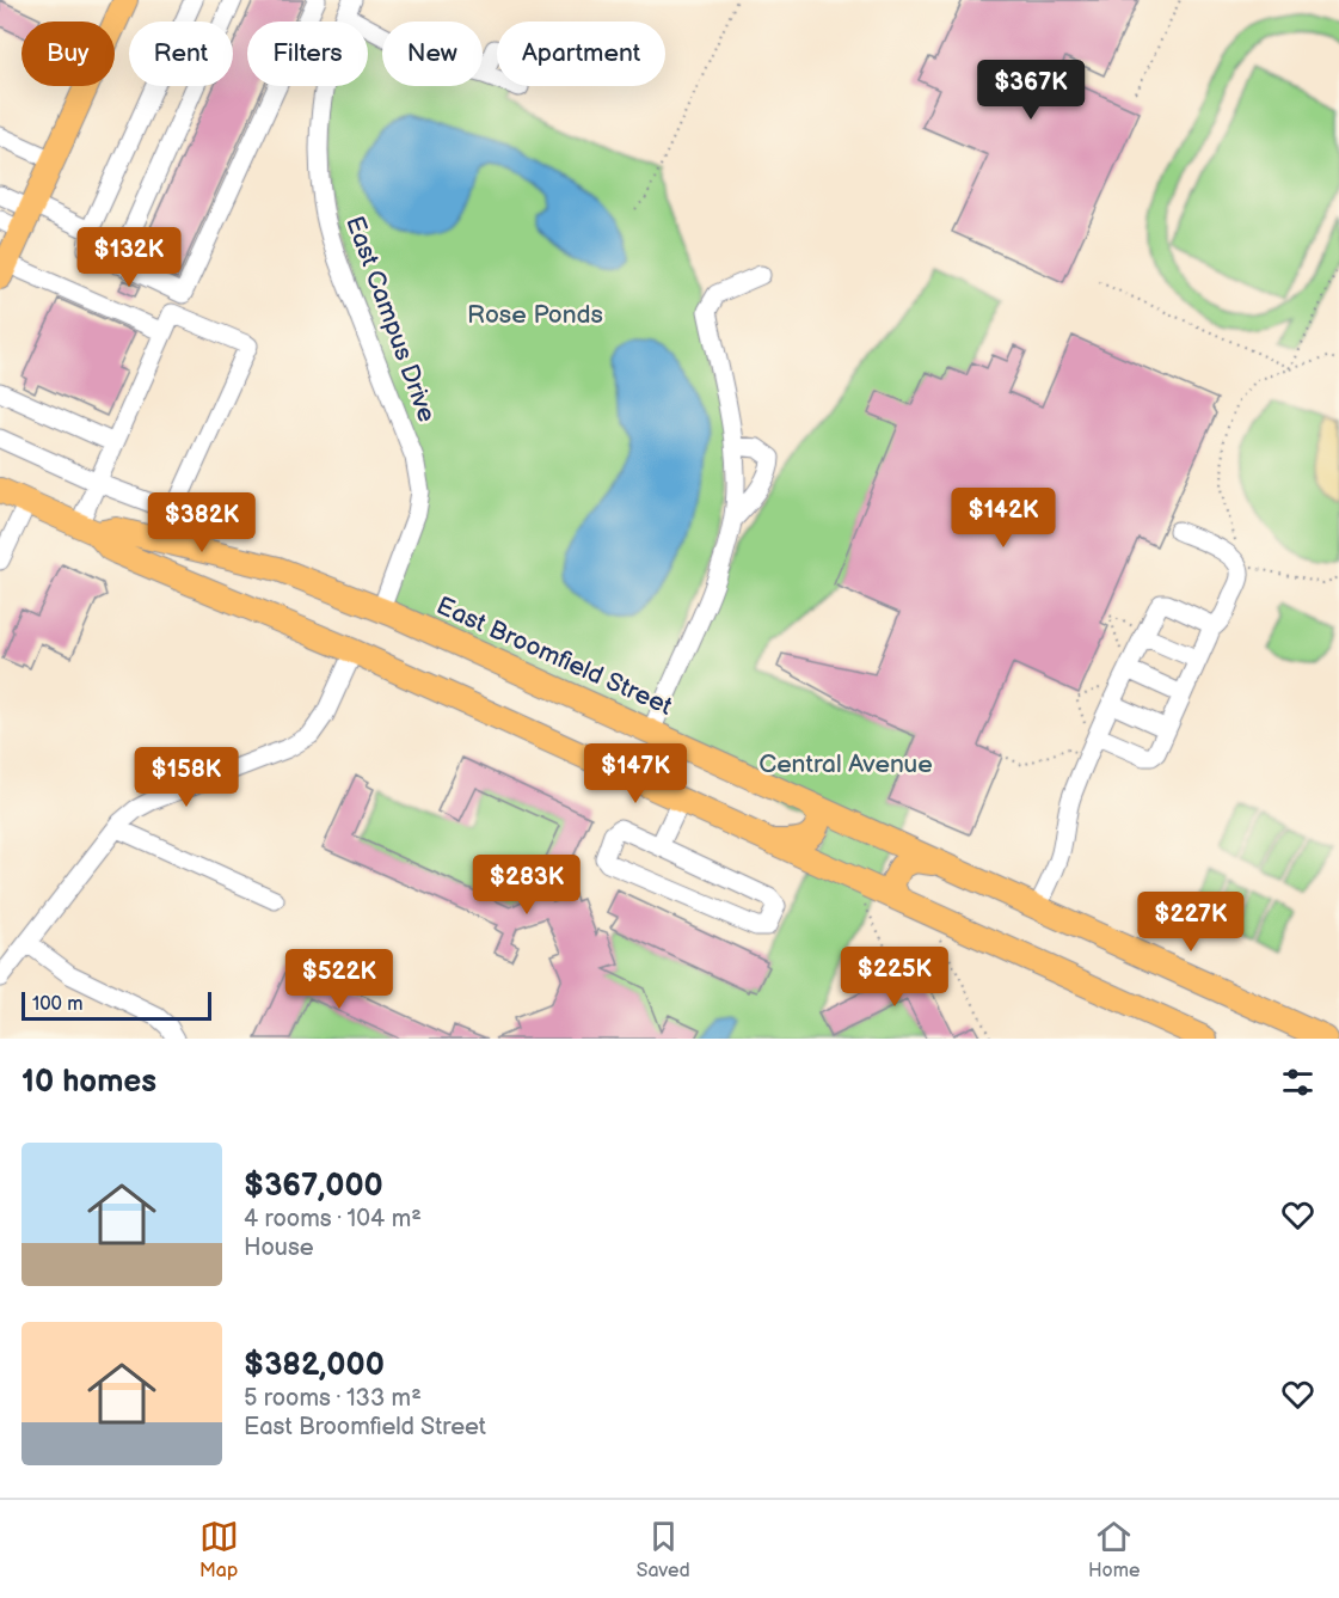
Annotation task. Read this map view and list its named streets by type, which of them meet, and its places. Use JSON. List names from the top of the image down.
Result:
{
  "streets": {
    "main road": ["East Broomfield Street"],
    "street": ["East Campus Drive"]
  },
  "crossings": [
    ["East Campus Drive", "East Broomfield Street"]
  ],
  "parks": ["Rose Ponds", "Central Avenue"],
  "scale_bar": "100 m",
  "page": {
    "chip": [
      "Buy",
      "Rent",
      "Filters",
      "New",
      "Apartment"
    ],
    "price": [
      "$367K",
      "$132K",
      "$142K",
      "$382K",
      "$147K",
      "$158K",
      "$283K",
      "$227K",
      "$225K",
      "$522K"
    ],
    "scale": "100 m",
    "heading": "10 homes",
    "list": [
      {
        "name": "$367,000",
        "note": "4 rooms · 104 m² · House"
      },
      {
        "name": "$382,000",
        "note": "5 rooms · 133 m² · East Broomfield Street"
      }
    ],
    "tabs": ["Map", "Saved", "Home"]
  }
}
